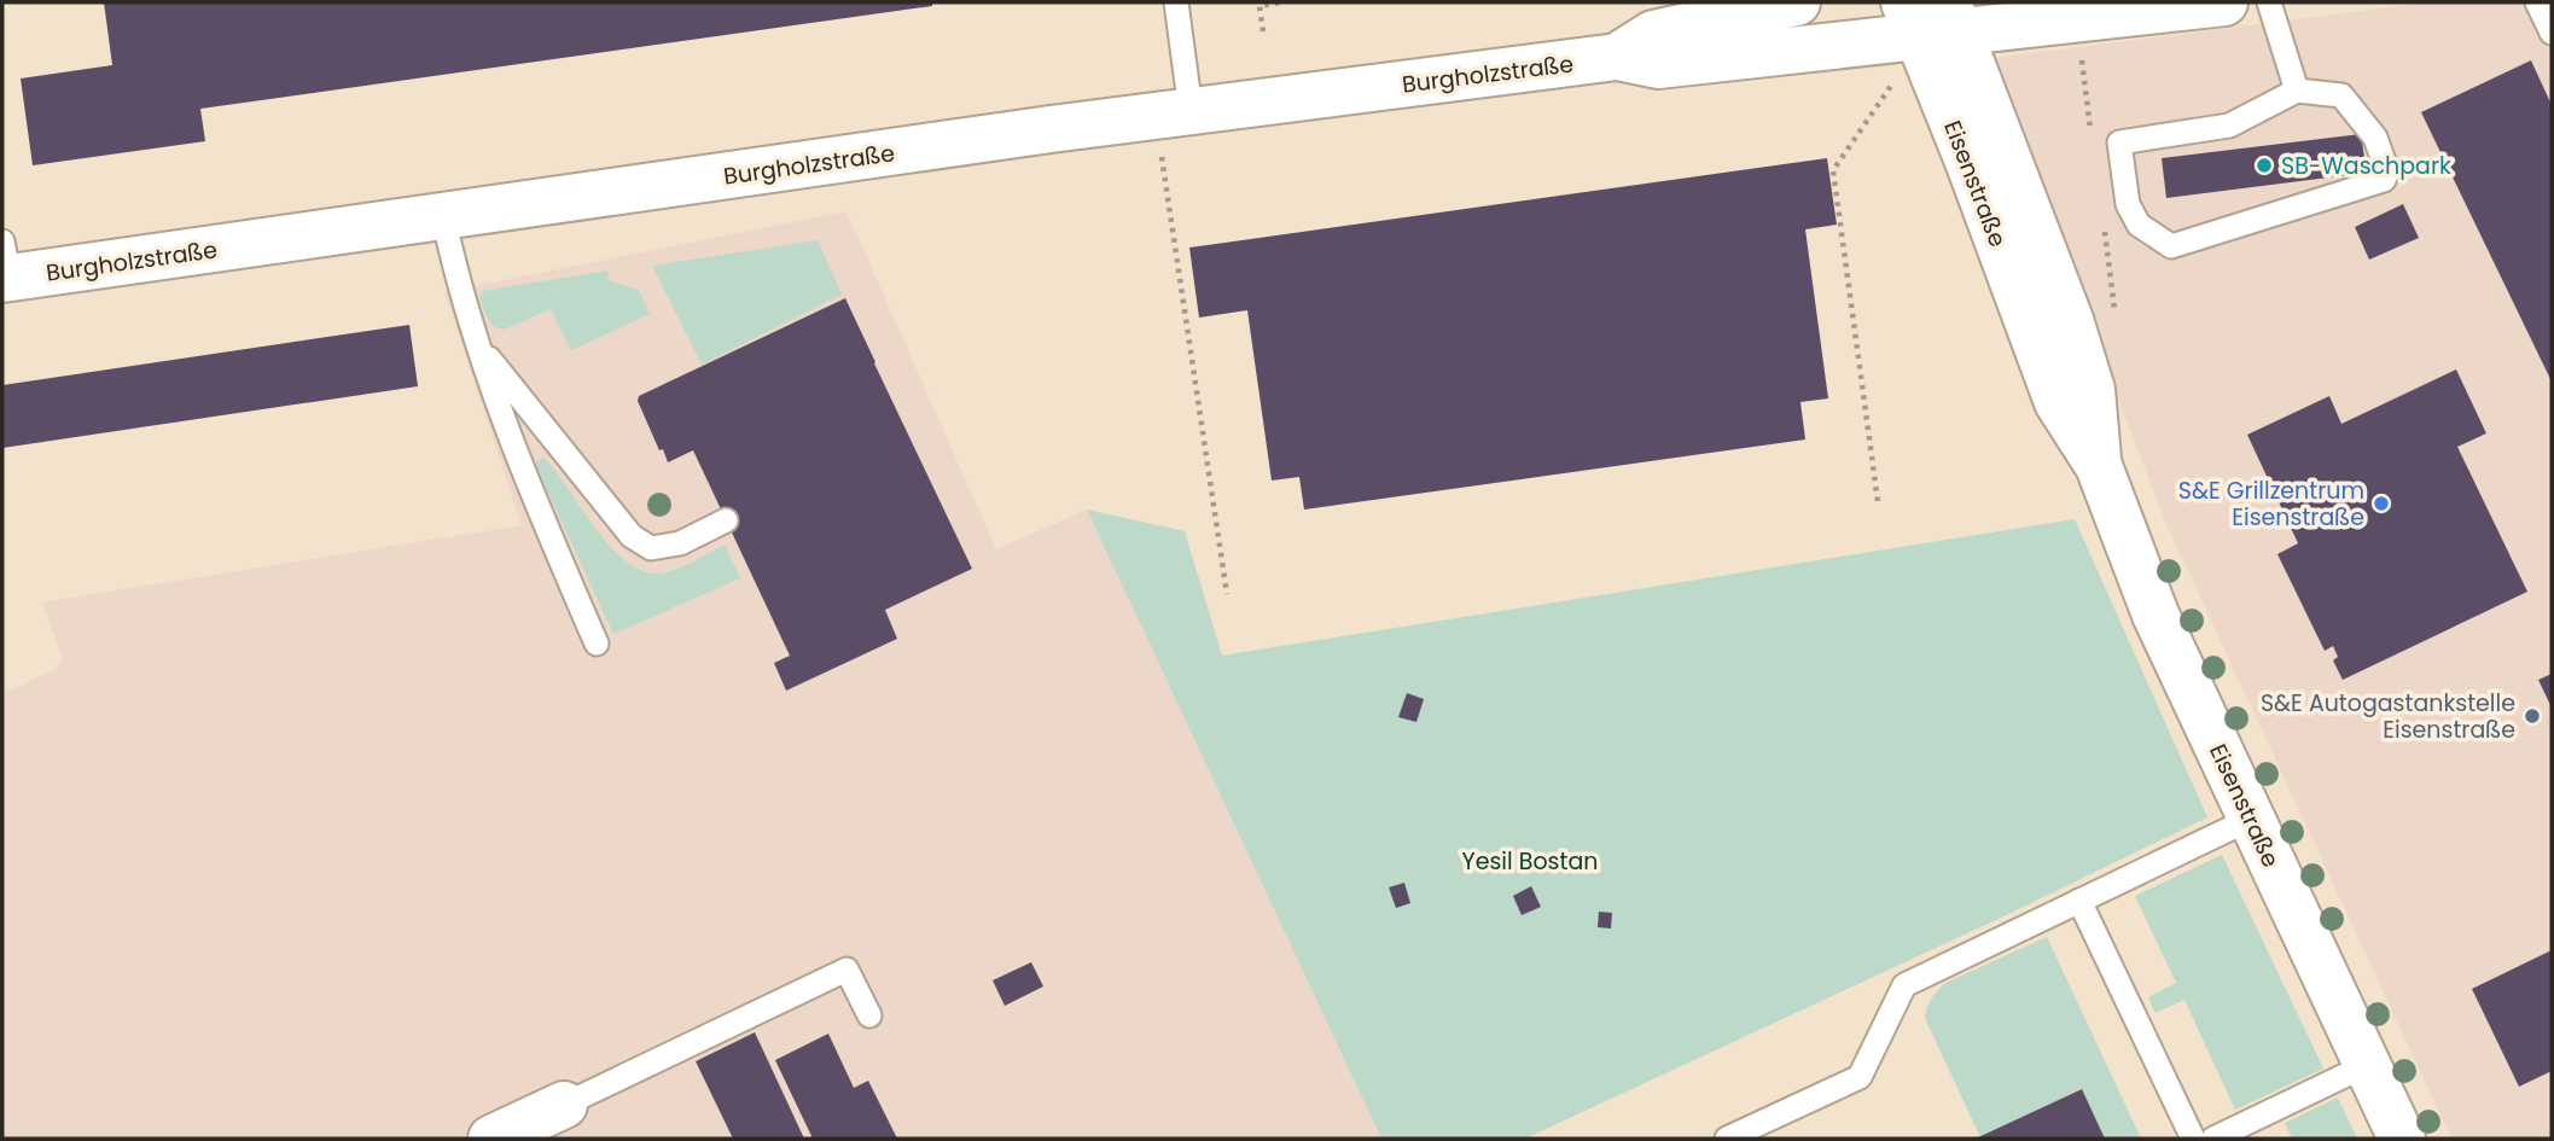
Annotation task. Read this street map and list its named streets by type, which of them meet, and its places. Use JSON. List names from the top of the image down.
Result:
{
  "streets": {
    "street": ["Burgholzstraße", "Eisenstraße"]
  },
  "crossings": [
    ["Burgholzstraße", "Eisenstraße"]
  ],
  "parks": ["Yesil Bostan"],
  "places": ["SB-Waschpark", "S&E Grillzentrum Eisenstraße", "S&E Autogastankstelle Eisenstraße"]
}
